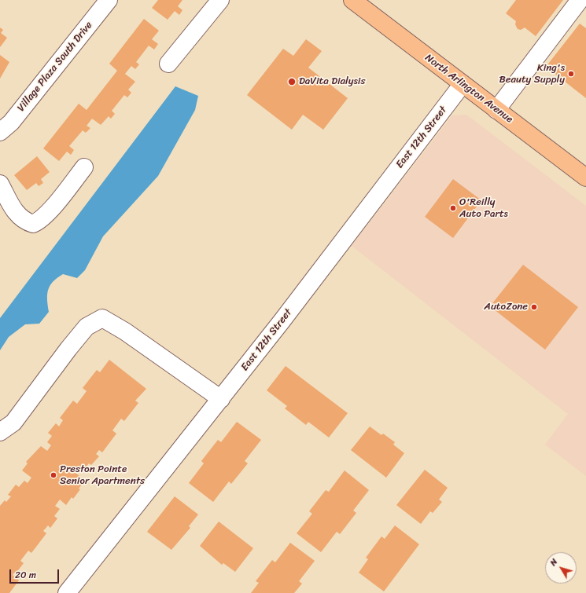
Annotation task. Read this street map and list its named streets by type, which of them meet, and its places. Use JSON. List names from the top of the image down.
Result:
{
  "streets": {
    "main road": ["North Arlington Avenue"],
    "street": ["Village Plaza South Drive", "East 12th Street"]
  },
  "crossings": [
    ["North Arlington Avenue", "East 12th Street"]
  ],
  "places": [
    "King's Beauty Supply",
    "DaVita Dialysis",
    "O'Reilly Auto Parts",
    "AutoZone",
    "Preston Pointe Senior Apartments"
  ],
  "scale_bar": "20 m",
  "north": "top left"
}
